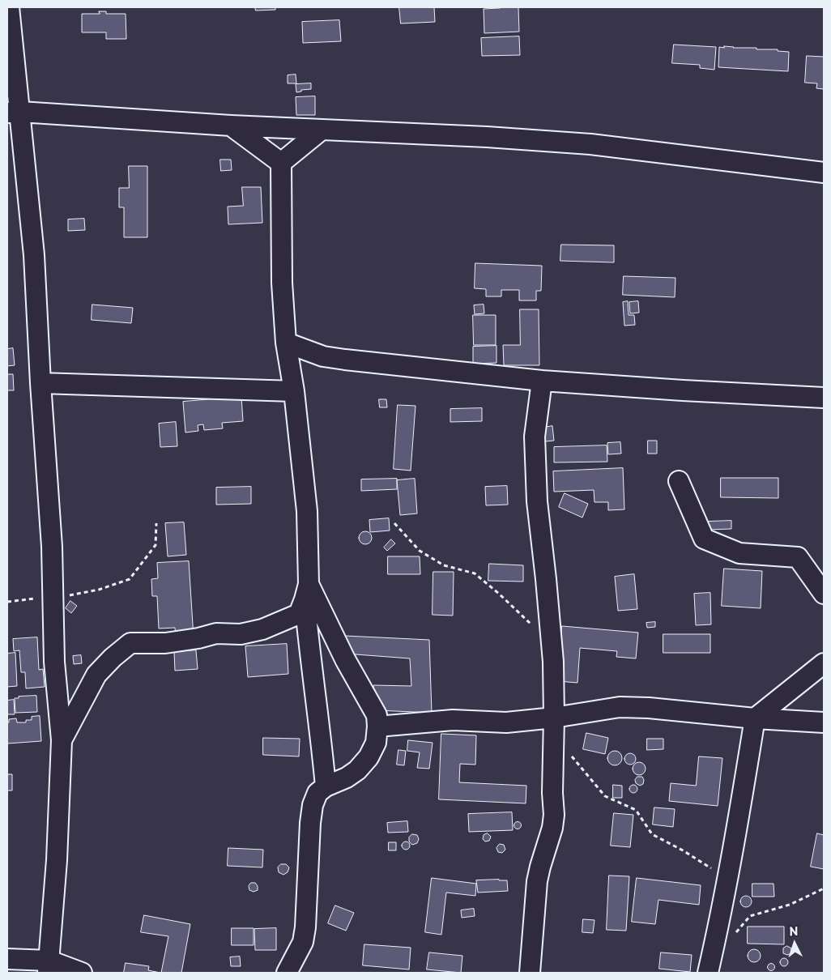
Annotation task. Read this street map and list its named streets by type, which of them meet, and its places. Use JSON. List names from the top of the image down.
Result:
{
  "north": "top"
}
